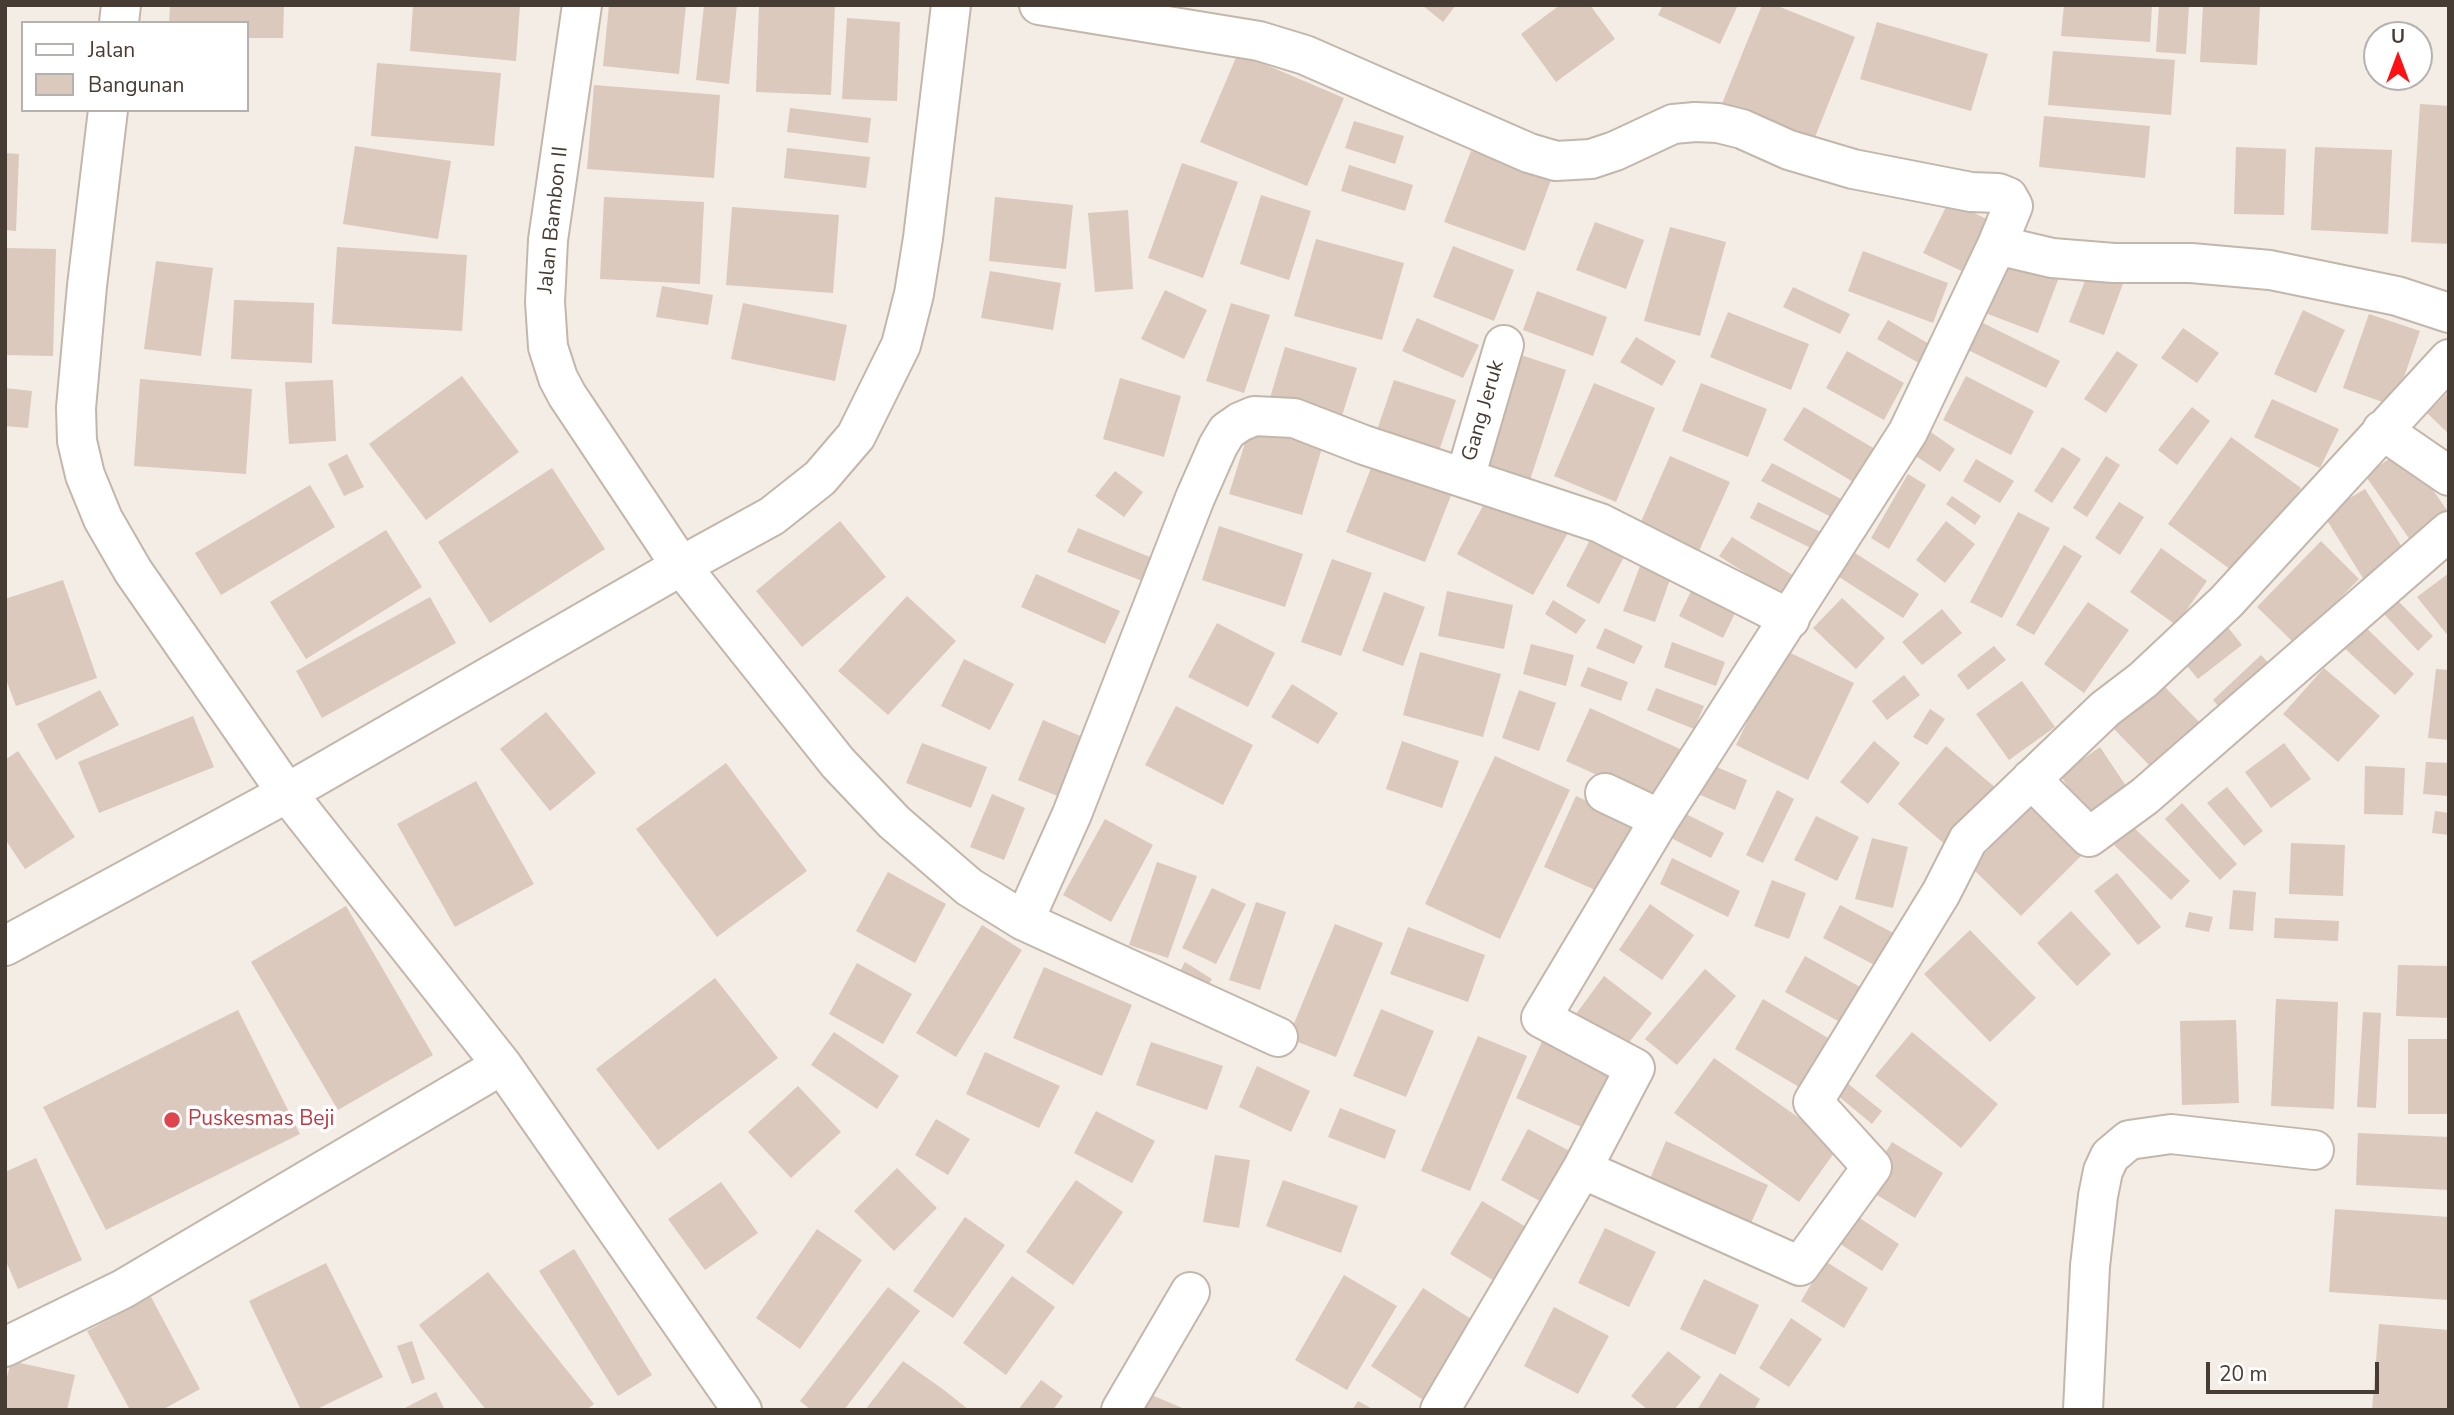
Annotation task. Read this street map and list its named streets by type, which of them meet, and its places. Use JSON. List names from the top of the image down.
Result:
{
  "streets": {
    "street": ["Jalan Bambon II", "Gang Jeruk"]
  },
  "places": ["Puskesmas Beji"],
  "legend": ["Jalan", "Bangunan"],
  "scale_bar": "20 m",
  "north": "top"
}
